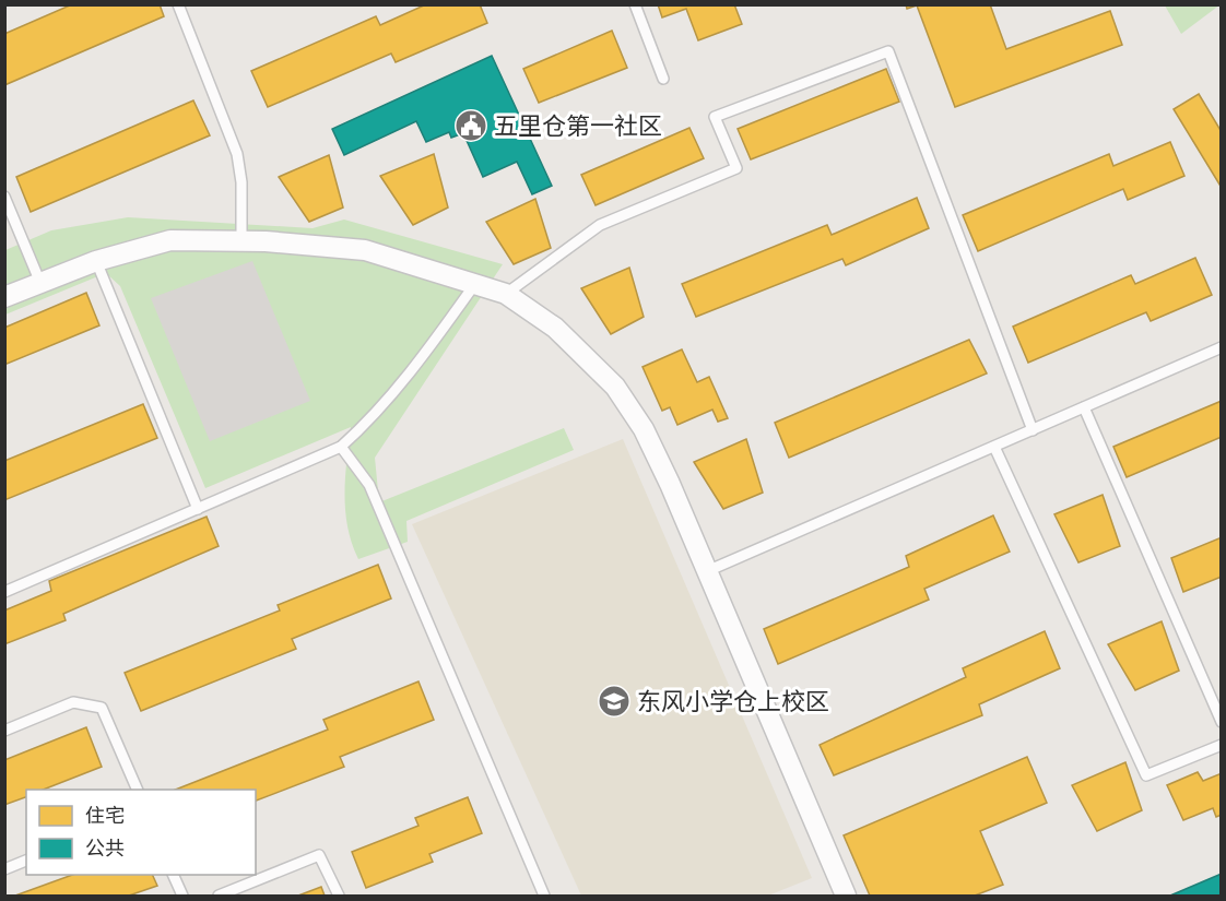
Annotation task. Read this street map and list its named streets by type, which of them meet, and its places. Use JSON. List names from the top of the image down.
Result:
{
  "places": {
    "public building": ["五里仓第一社区"],
    "school or university": ["东风小学仓上校区"]
  },
  "legend": ["住宅", "公共"]
}
